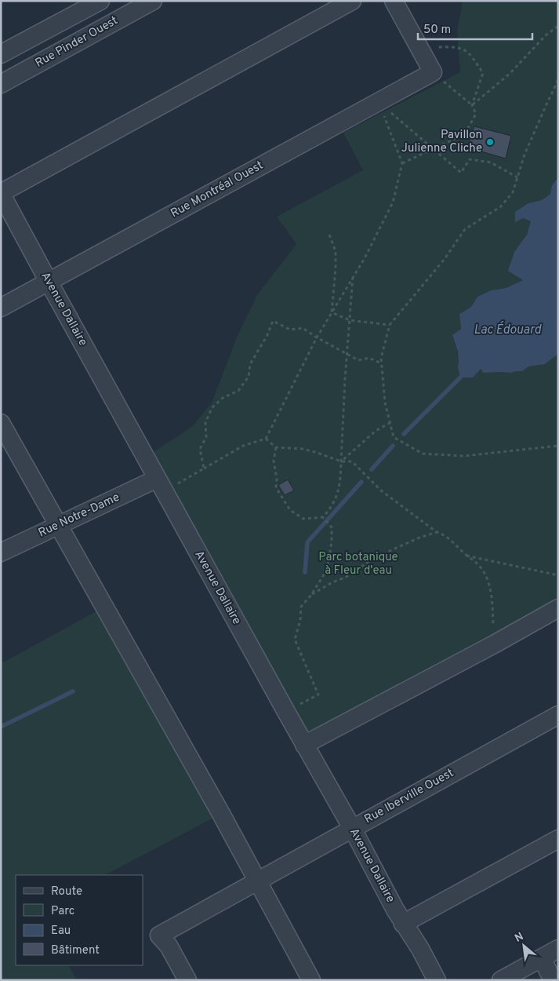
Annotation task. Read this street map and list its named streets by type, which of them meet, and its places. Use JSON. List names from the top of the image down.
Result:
{
  "streets": {
    "street": [
      "Rue Pinder Ouest",
      "Rue Montréal Ouest",
      "Avenue Dallaire",
      "Rue Notre-Dame",
      "Rue Iberville Ouest"
    ]
  },
  "crossings": [
    ["Rue Montréal Ouest", "Avenue Dallaire"],
    ["Avenue Dallaire", "Rue Notre-Dame"],
    ["Avenue Dallaire", "Rue Iberville Ouest"]
  ],
  "water": ["Lac Édouard"],
  "parks": ["Parc botanique à Fleur d'eau"],
  "places": ["Pavillon Julienne Cliche"],
  "legend": [
    "Route",
    "Parc",
    "Eau",
    "Bâtiment"
  ],
  "scale_bar": "50 m",
  "north": "top left"
}
